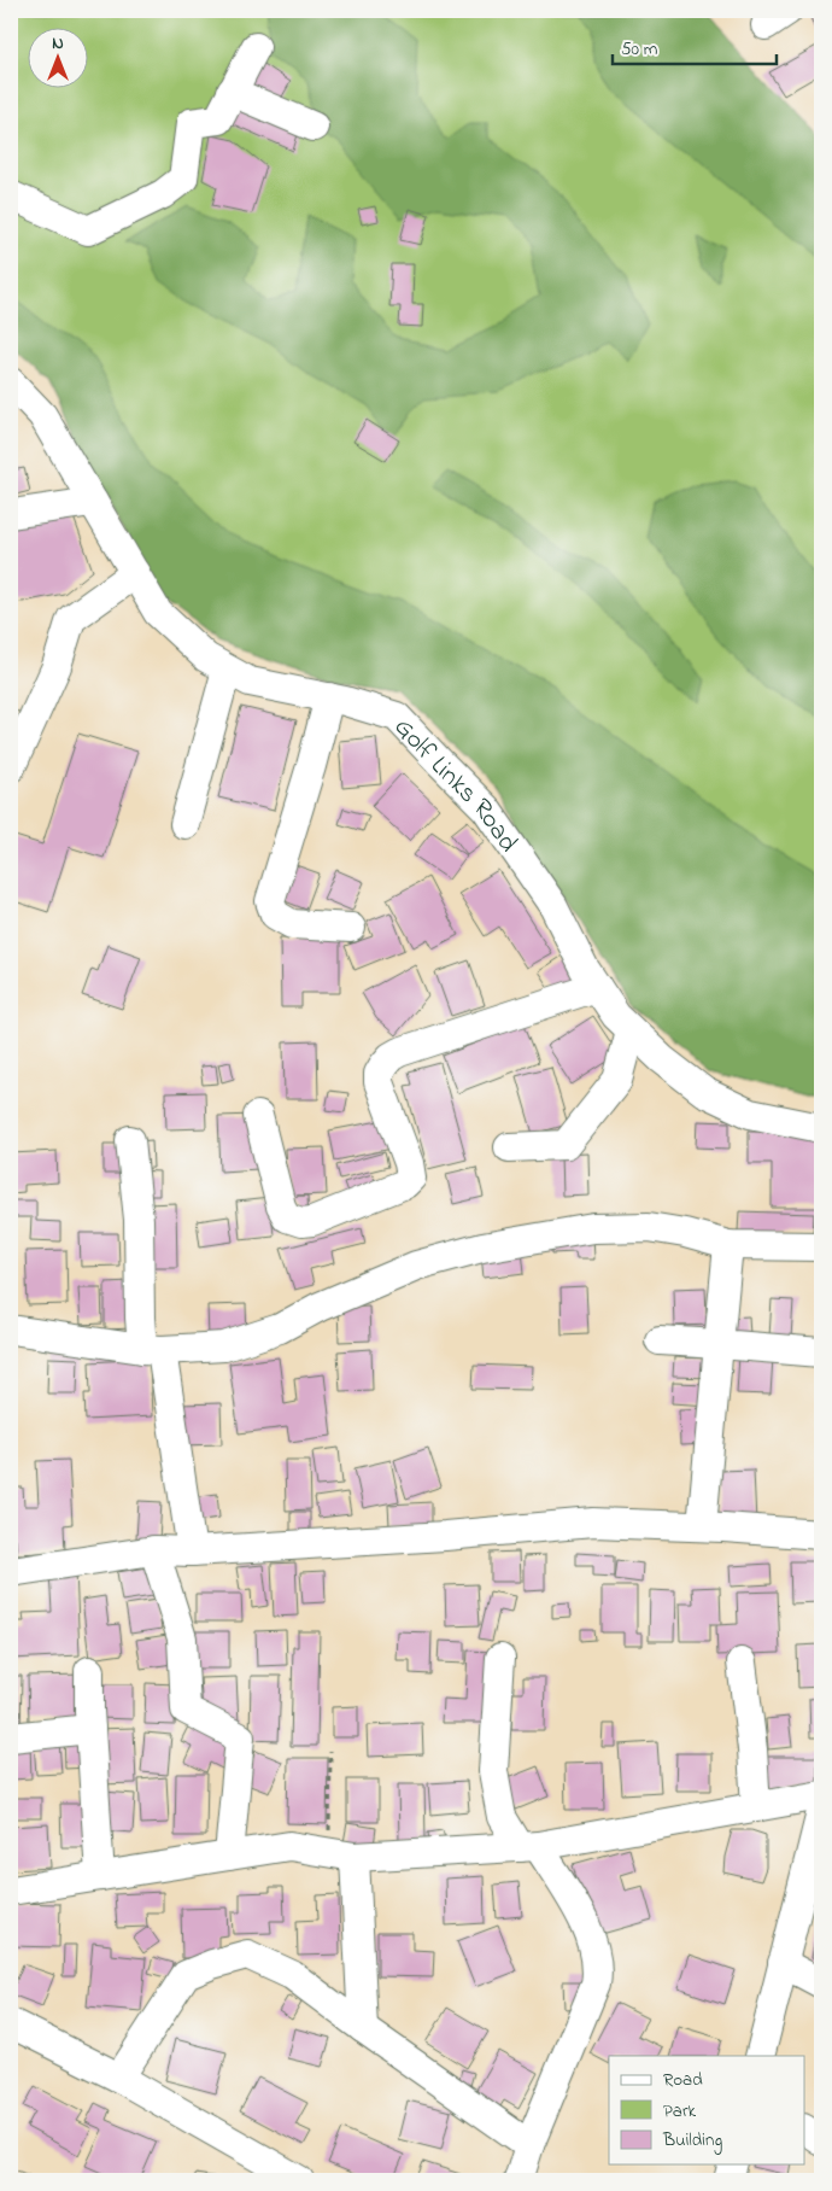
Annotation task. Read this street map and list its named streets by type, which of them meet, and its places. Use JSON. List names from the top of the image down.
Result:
{
  "streets": {
    "street": ["Golf Links Road"]
  },
  "legend": ["Road", "Park", "Building"],
  "scale_bar": "50 m",
  "north": "top"
}
